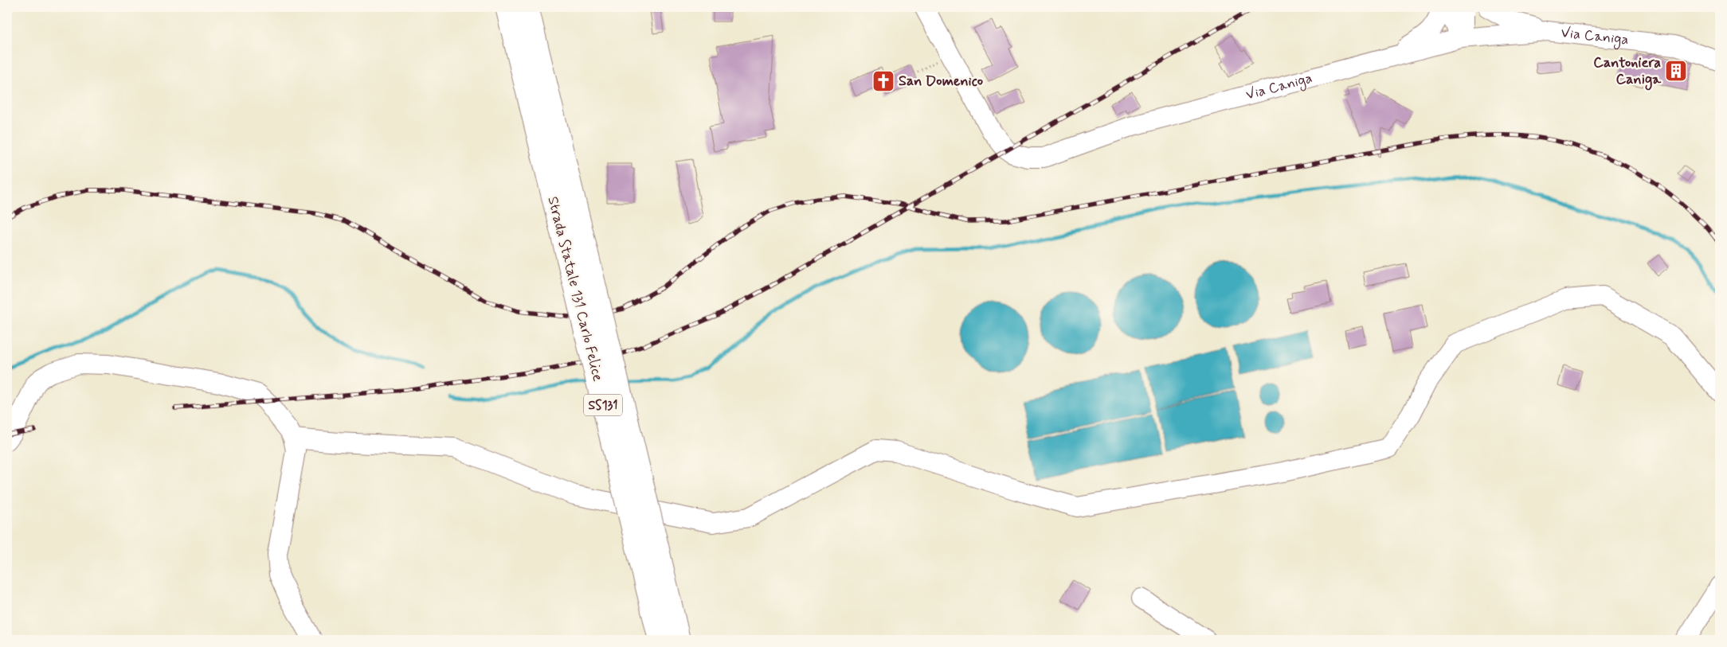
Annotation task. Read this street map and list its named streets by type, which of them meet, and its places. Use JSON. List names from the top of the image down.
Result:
{
  "streets": {
    "highway": ["Strada Statale 131 Carlo Felice", "SS131"],
    "street": ["Via Caniga"]
  },
  "places": {
    "building": ["Cantoniera Caniga"],
    "church": ["San Domenico"]
  }
}
